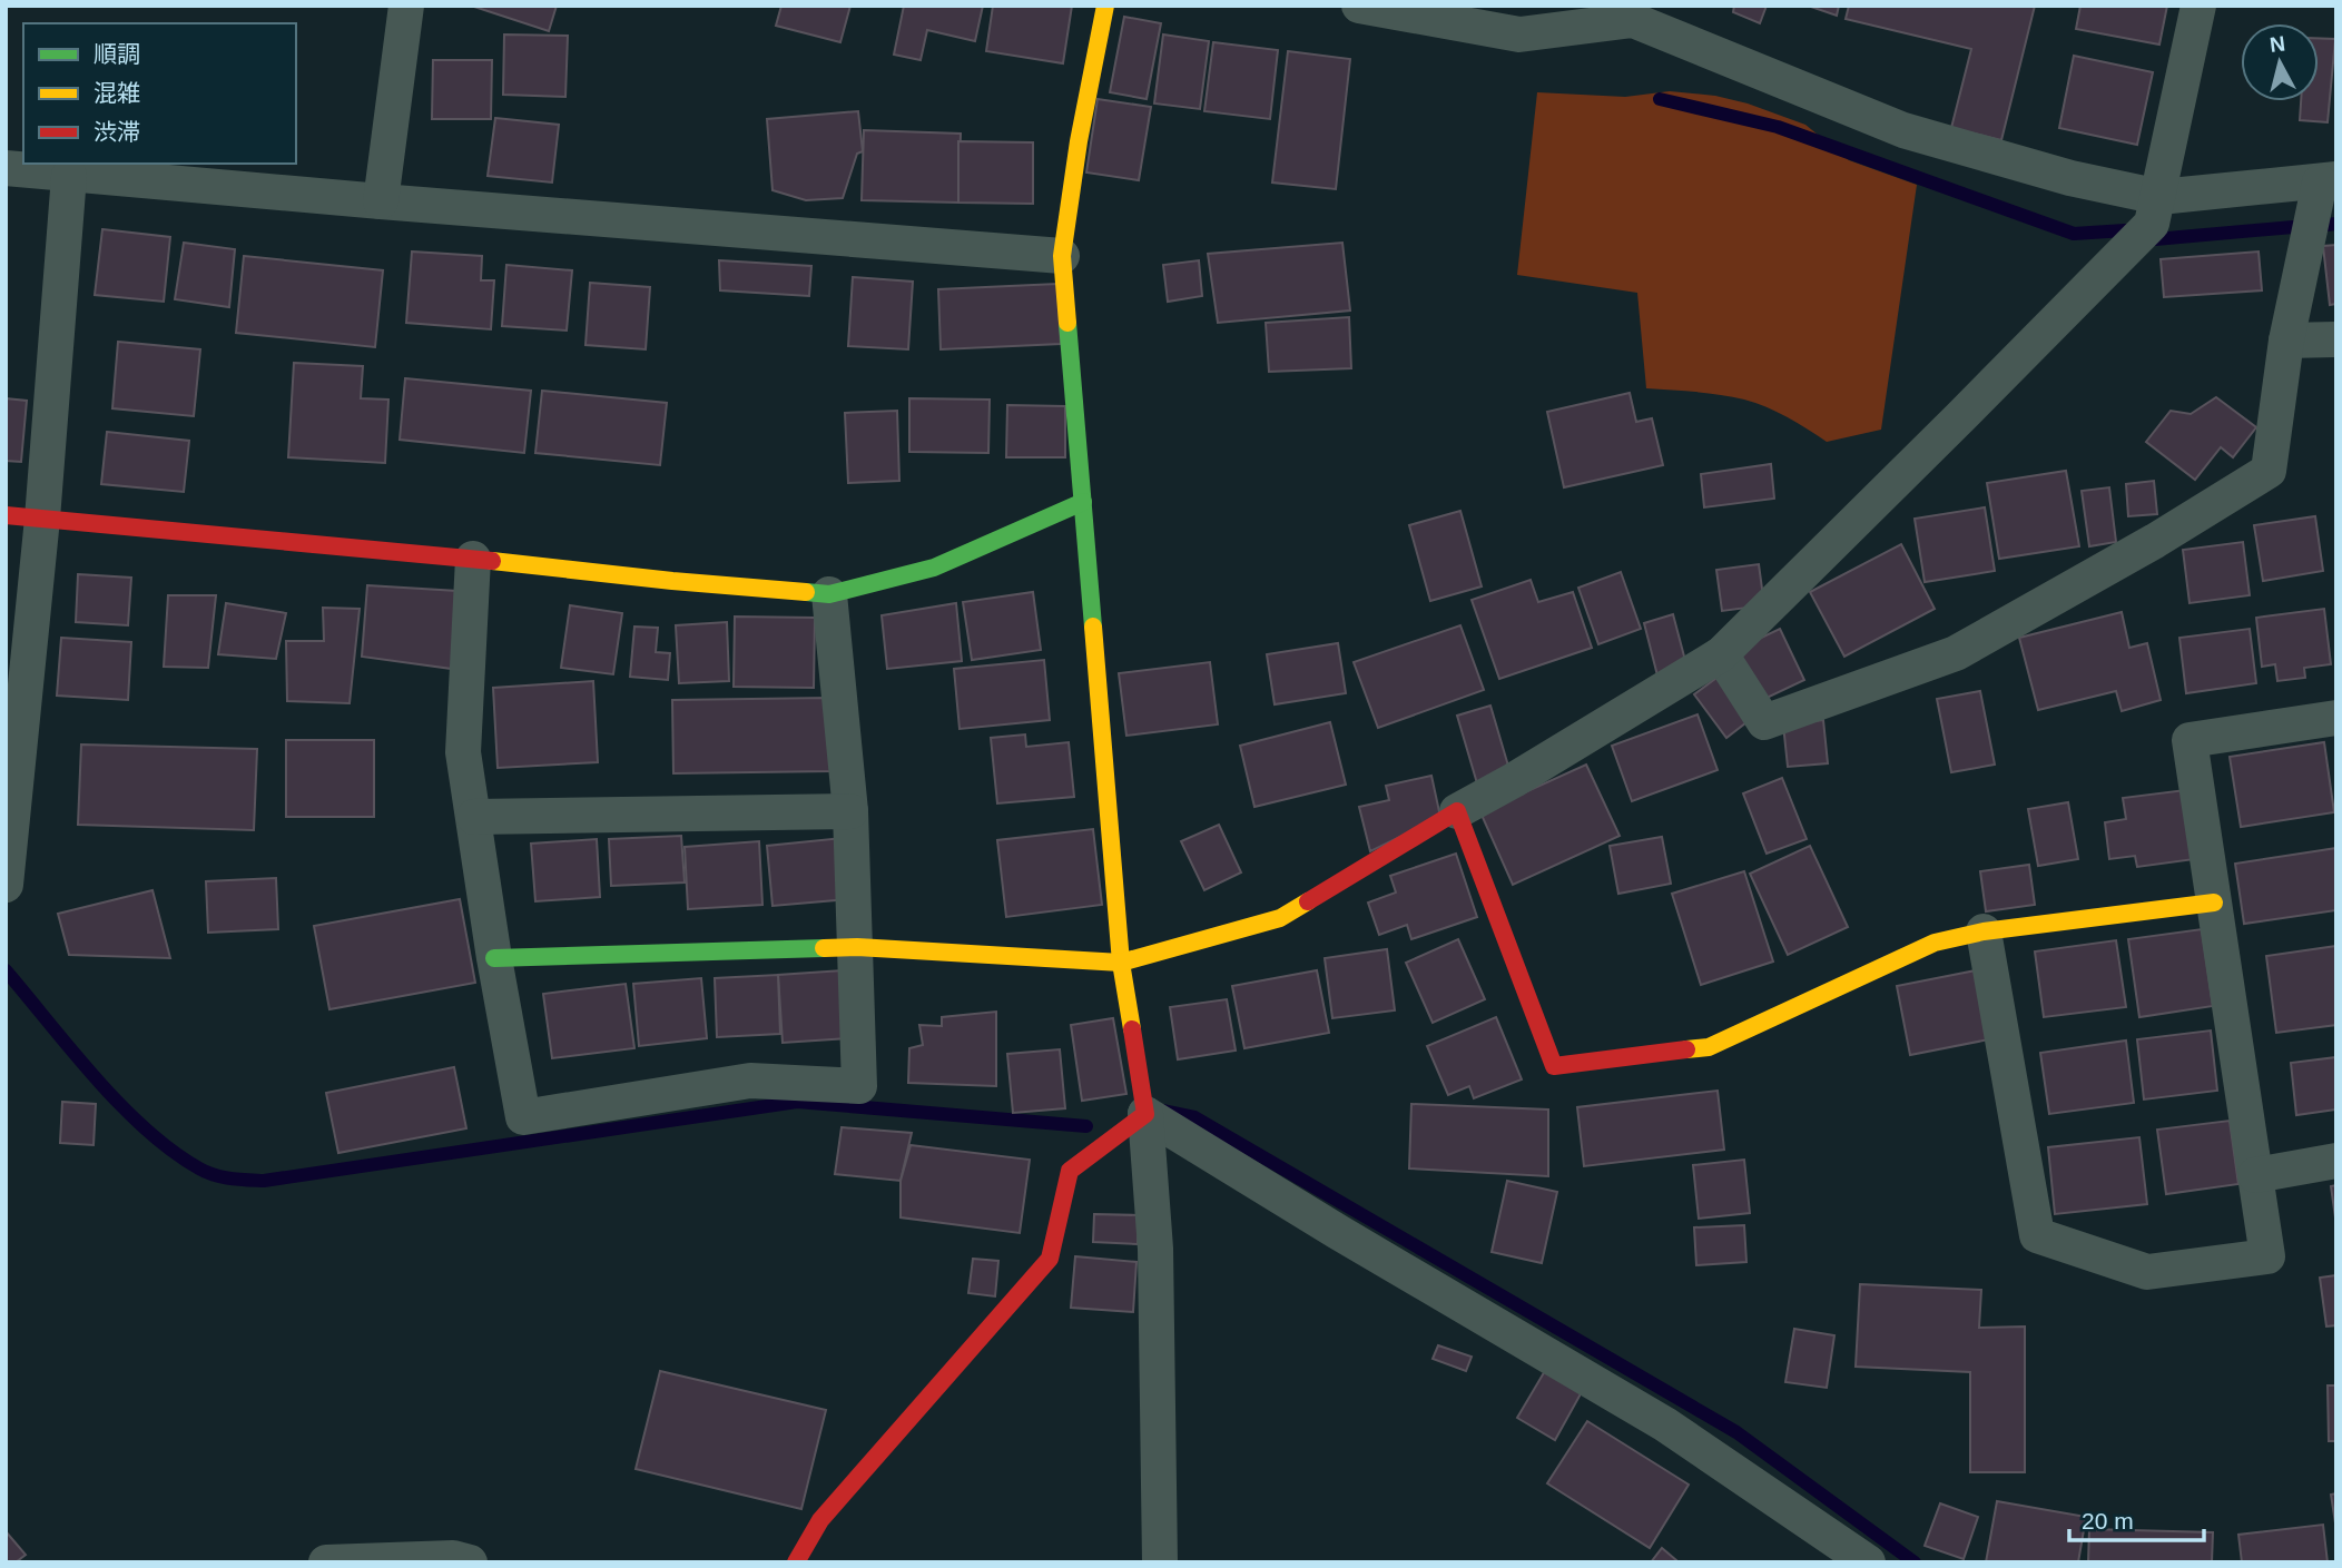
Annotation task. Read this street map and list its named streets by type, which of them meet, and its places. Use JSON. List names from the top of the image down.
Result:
{
  "legend": ["順調", "混雑", "渋滞"],
  "scale_bar": "20 m",
  "north": "top"
}
